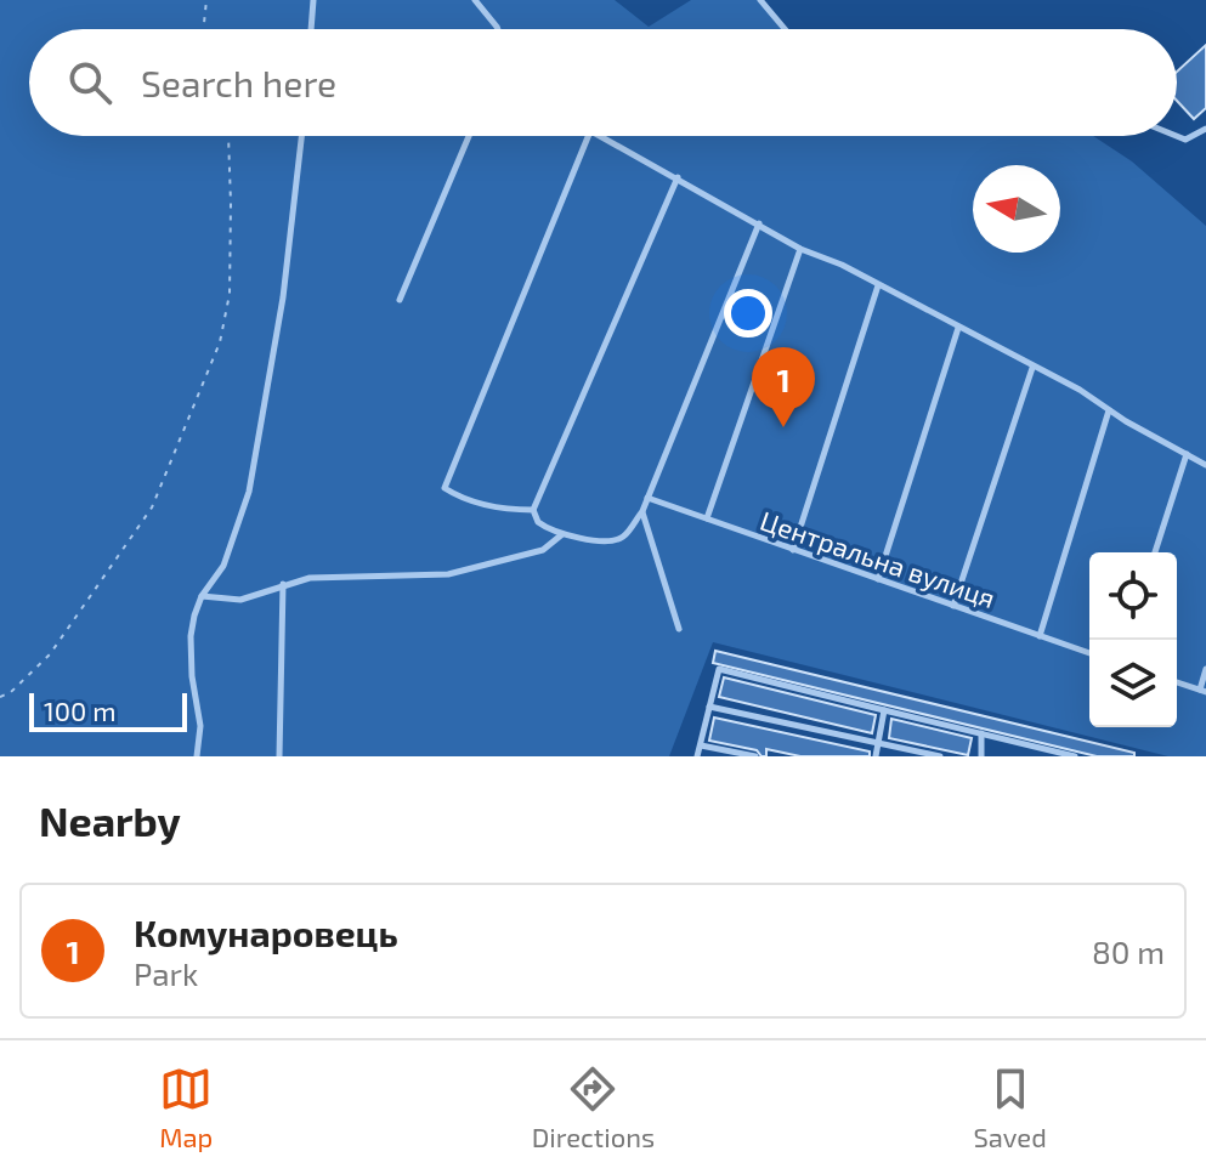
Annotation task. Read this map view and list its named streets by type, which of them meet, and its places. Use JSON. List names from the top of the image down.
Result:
{
  "streets": {
    "lane": ["Центральна вулиця"]
  },
  "scale_bar": "100 m",
  "north": "left",
  "page": {
    "search": "Search here",
    "pins": "1",
    "scale": "100 m",
    "heading": "Nearby",
    "list": [
      {
        "mark": "1",
        "name": "Комунаровець",
        "note": "Park",
        "value": "80 m"
      }
    ],
    "nav": ["Map", "Directions", "Saved"]
  }
}
